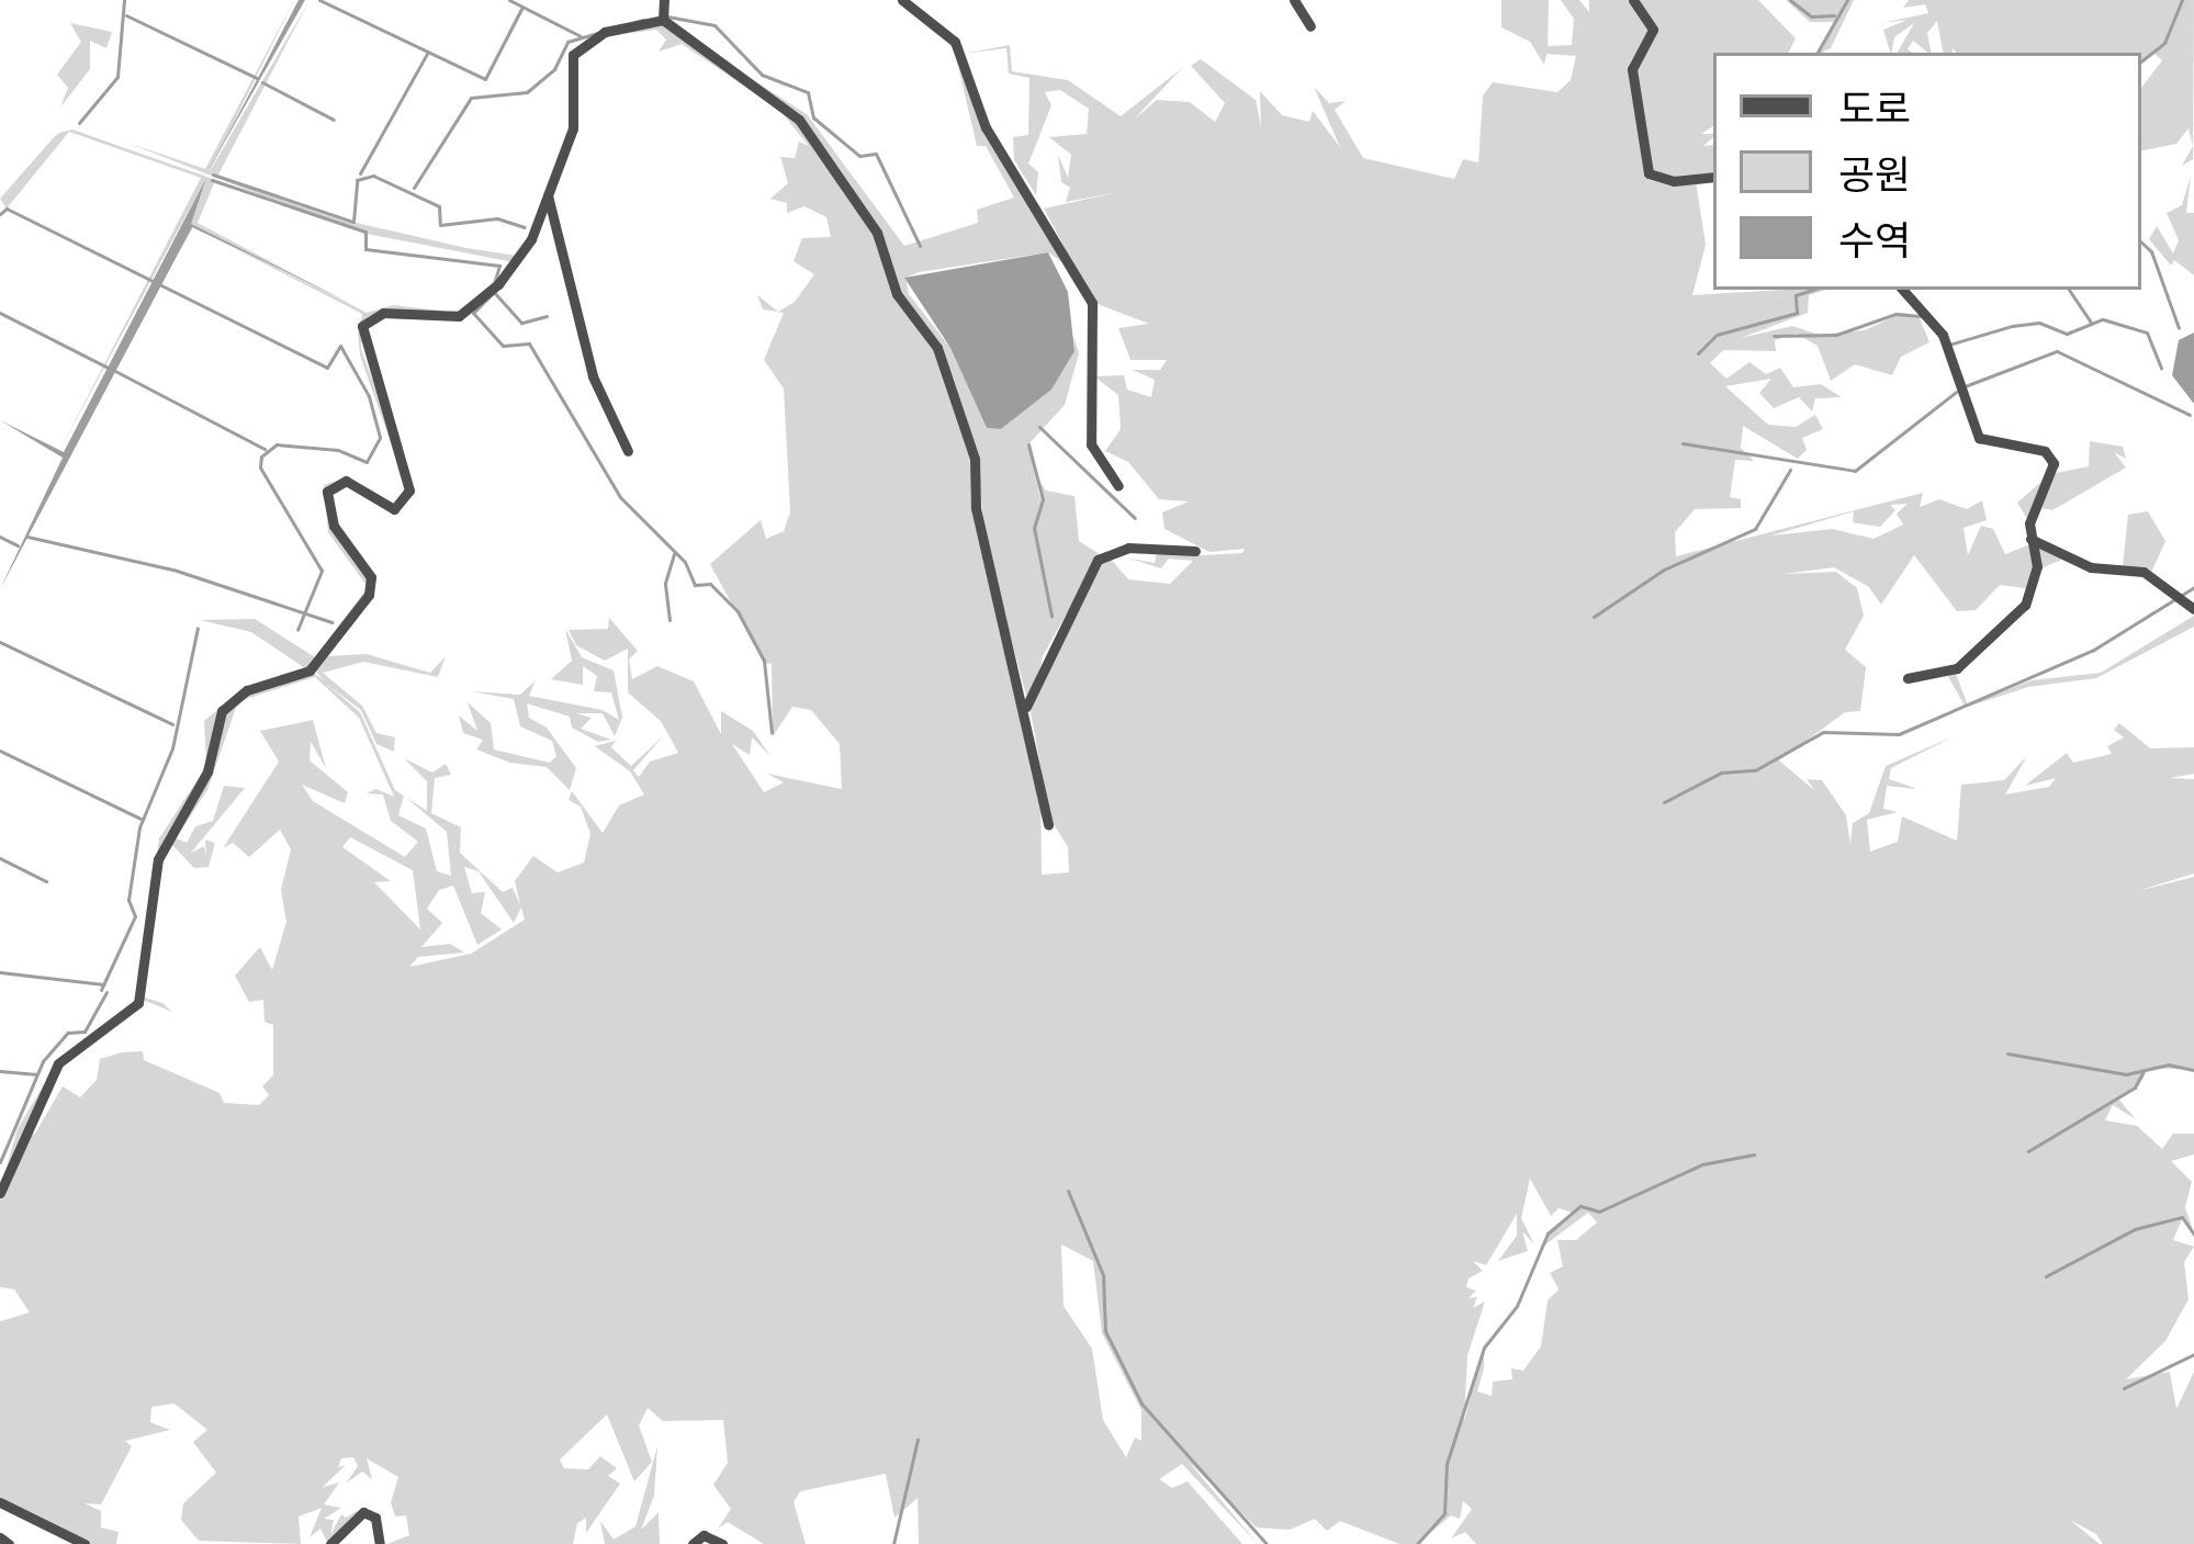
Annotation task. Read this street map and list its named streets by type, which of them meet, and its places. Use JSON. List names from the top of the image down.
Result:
{
  "legend": ["도로", "공원", "수역"]
}
